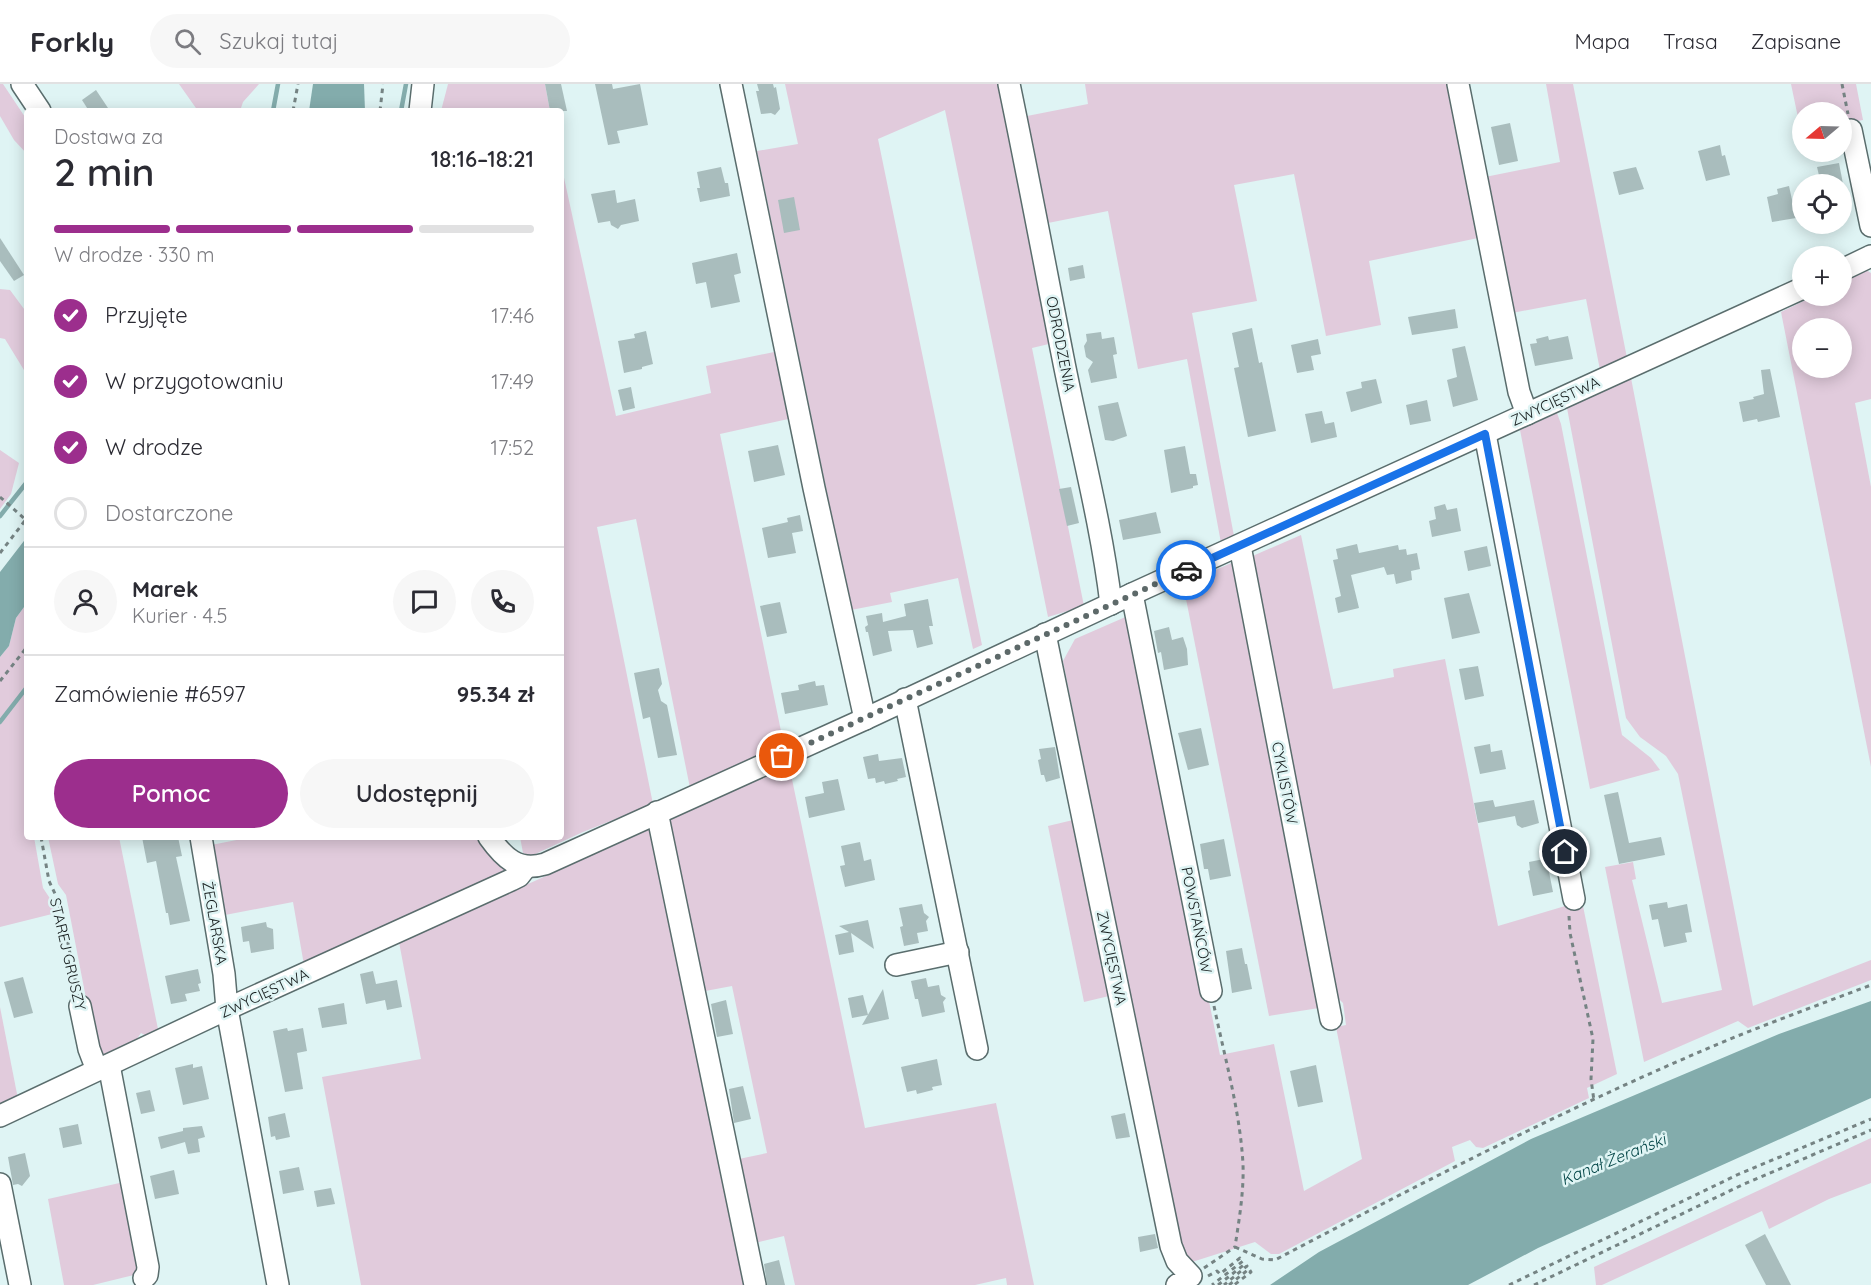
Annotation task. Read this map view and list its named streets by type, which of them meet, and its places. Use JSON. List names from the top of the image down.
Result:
{
  "streets": {
    "street": [
      "ODRODZENIA",
      "ZWYCIĘSTWA",
      "CYKLISTÓW",
      "POWSTAŃCÓW",
      "ŻEGLARSKA",
      "STAREJ GRUSZY"
    ]
  },
  "crossings": [
    ["ODRODZENIA", "ZWYCIĘSTWA"],
    ["ZWYCIĘSTWA", "CYKLISTÓW"],
    ["ZWYCIĘSTWA", "POWSTAŃCÓW"],
    ["ZWYCIĘSTWA", "ŻEGLARSKA"],
    ["ZWYCIĘSTWA", "STAREJ GRUSZY"]
  ],
  "water": ["Kanał Żerański"],
  "north": "left",
  "page": {
    "header": "Forkly",
    "search": "Szukaj tutaj",
    "nav": ["Mapa", "Trasa", "Zapisane"],
    "map_buttons": ["+", "−"],
    "heading": ["2 min", "Dostawa za", "18:16–18:21"],
    "panel": [
      "Marek",
      "Kurier · 4.5",
      "Zamówienie #6597",
      "95.34 zł"
    ],
    "bar": "W drodze · 330 m",
    "list": [
      ["Przyjęte", "17:46"],
      ["W przygotowaniu", "17:49"],
      ["W drodze", "17:52"],
      "Dostarczone"
    ],
    "buttons": ["Pomoc", "Udostępnij"]
  }
}
